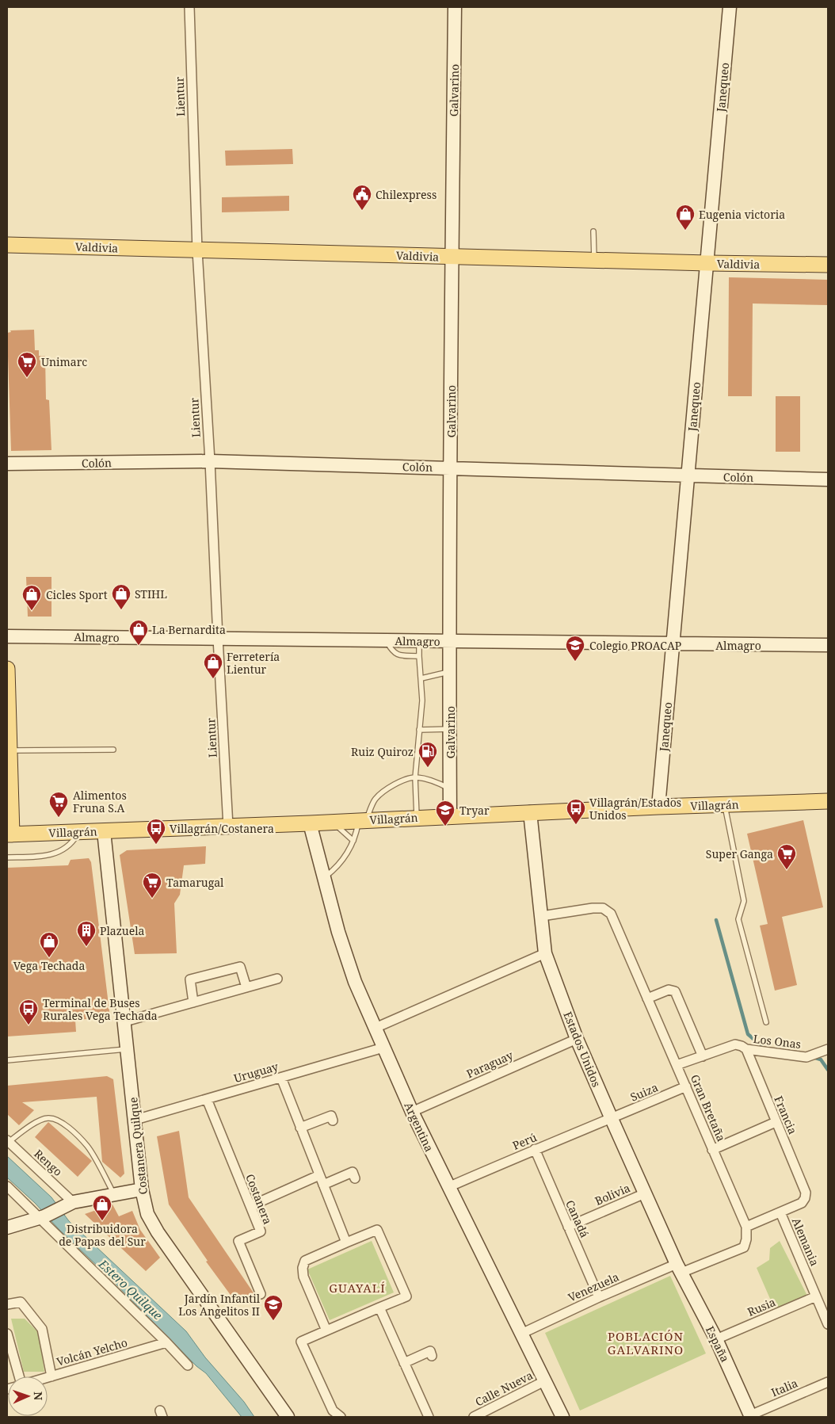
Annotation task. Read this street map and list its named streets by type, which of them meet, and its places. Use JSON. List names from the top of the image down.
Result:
{
  "streets": {
    "main road": ["Valdivia", "Villagrán"],
    "street": [
      "Janequeo",
      "Galvarino",
      "Lientur",
      "Colón",
      "Almagro",
      "Los Onas",
      "Estados Unidos",
      "Paraguay",
      "Uruguay",
      "Suiza",
      "Gran Bretaña",
      "Francia",
      "Argentina",
      "Perú",
      "Costanera Quilque",
      "Rengo",
      "Bolivia",
      "Costanera",
      "Canadá",
      "Alemania",
      "Venezuela",
      "Rusia",
      "España",
      "Volcán Yelcho",
      "Italia",
      "Calle Nueva"
    ]
  },
  "crossings": [
    ["Janequeo", "Valdivia"],
    ["Janequeo", "Colón"],
    ["Janequeo", "Almagro"],
    ["Janequeo", "Villagrán"],
    ["Galvarino", "Valdivia"],
    ["Galvarino", "Colón"],
    ["Galvarino", "Almagro"],
    ["Galvarino", "Villagrán"],
    ["Lientur", "Valdivia"],
    ["Lientur", "Colón"],
    ["Lientur", "Almagro"],
    ["Lientur", "Villagrán"],
    ["Villagrán", "Estados Unidos"],
    ["Villagrán", "Argentina"],
    ["Villagrán", "Costanera Quilque"],
    ["Los Onas", "Francia"],
    ["Estados Unidos", "Paraguay"],
    ["Estados Unidos", "Suiza"],
    ["Estados Unidos", "Gran Bretaña"],
    ["Estados Unidos", "Perú"],
    ["Estados Unidos", "Bolivia"],
    ["Estados Unidos", "Venezuela"],
    ["Estados Unidos", "España"],
    ["Paraguay", "Argentina"],
    ["Uruguay", "Argentina"],
    ["Uruguay", "Costanera Quilque"],
    ["Uruguay", "Costanera"],
    ["Suiza", "Gran Bretaña"],
    ["Suiza", "Perú"],
    ["Gran Bretaña", "Francia"],
    ["Gran Bretaña", "Venezuela"],
    ["Francia", "Alemania"],
    ["Francia", "Venezuela"],
    ["Argentina", "Perú"],
    ["Argentina", "Venezuela"],
    ["Argentina", "Calle Nueva"],
    ["Perú", "Canadá"],
    ["Bolivia", "Canadá"],
    ["Canadá", "Venezuela"],
    ["Alemania", "Rusia"],
    ["Venezuela", "España"],
    ["Rusia", "España"],
    ["España", "Italia"]
  ],
  "districts": ["GUAYALÍ", "POBLACIÓN GALVARINO"],
  "water": ["Estero Quilque"],
  "places": {
    "public building": ["Chilexpress"],
    "shop": [
      "Eugenia victoria",
      "STIHL",
      "Cicles Sport",
      "La Bernardita",
      "Ferretería Lientur",
      "Vega Techada",
      "Distribuidora de Papas del Sur"
    ],
    "supermarket": [
      "Unimarc",
      "Alimentos Fruna S.A",
      "Super Ganga",
      "Tamarugal"
    ],
    "school or university": ["Colegio PROACAP", "Tryar", "Jardín Infantil Los Angelitos II"],
    "fuel station": ["Ruiz Quiroz"],
    "bus stop": ["Villagrán/Estados Unidos", "Villagrán/Costanera", "Terminal de Buses Rurales Vega Techada"],
    "building": ["Plazuela"]
  },
  "north": "right"
}
